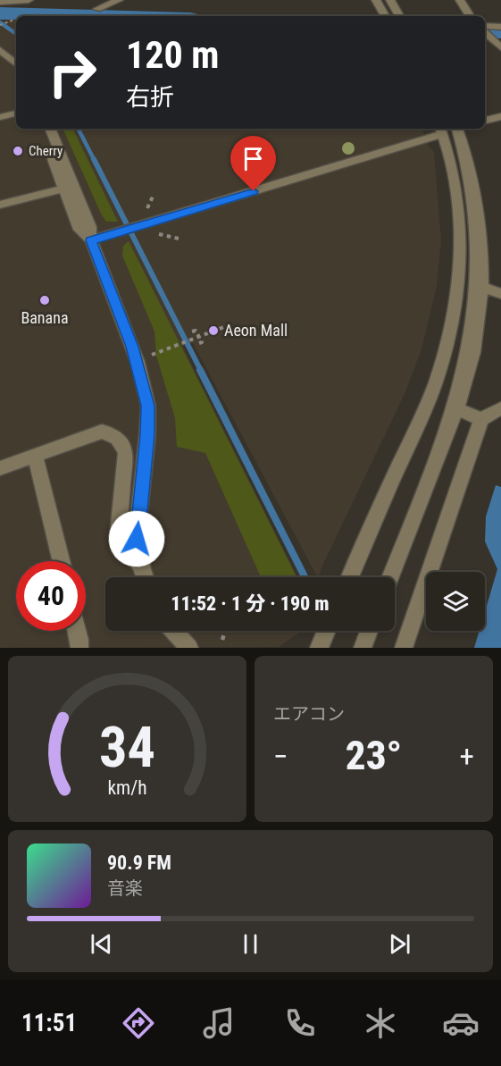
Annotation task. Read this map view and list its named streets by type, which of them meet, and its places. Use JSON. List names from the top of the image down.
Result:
{
  "places": ["Cherry", "Banana", "Aeon Mall"],
  "page": {
    "turn": ["120 m", "右折"],
    "limit": "40",
    "trip": "11:52 · 1 分 · 190 m",
    "tile": "エアコン",
    "heat": ["−", "23°", "+"],
    "song": ["90.9 FM", "音楽"],
    "tabs": "11:51",
    "gauge": ["34", "km/h"]
  }
}
